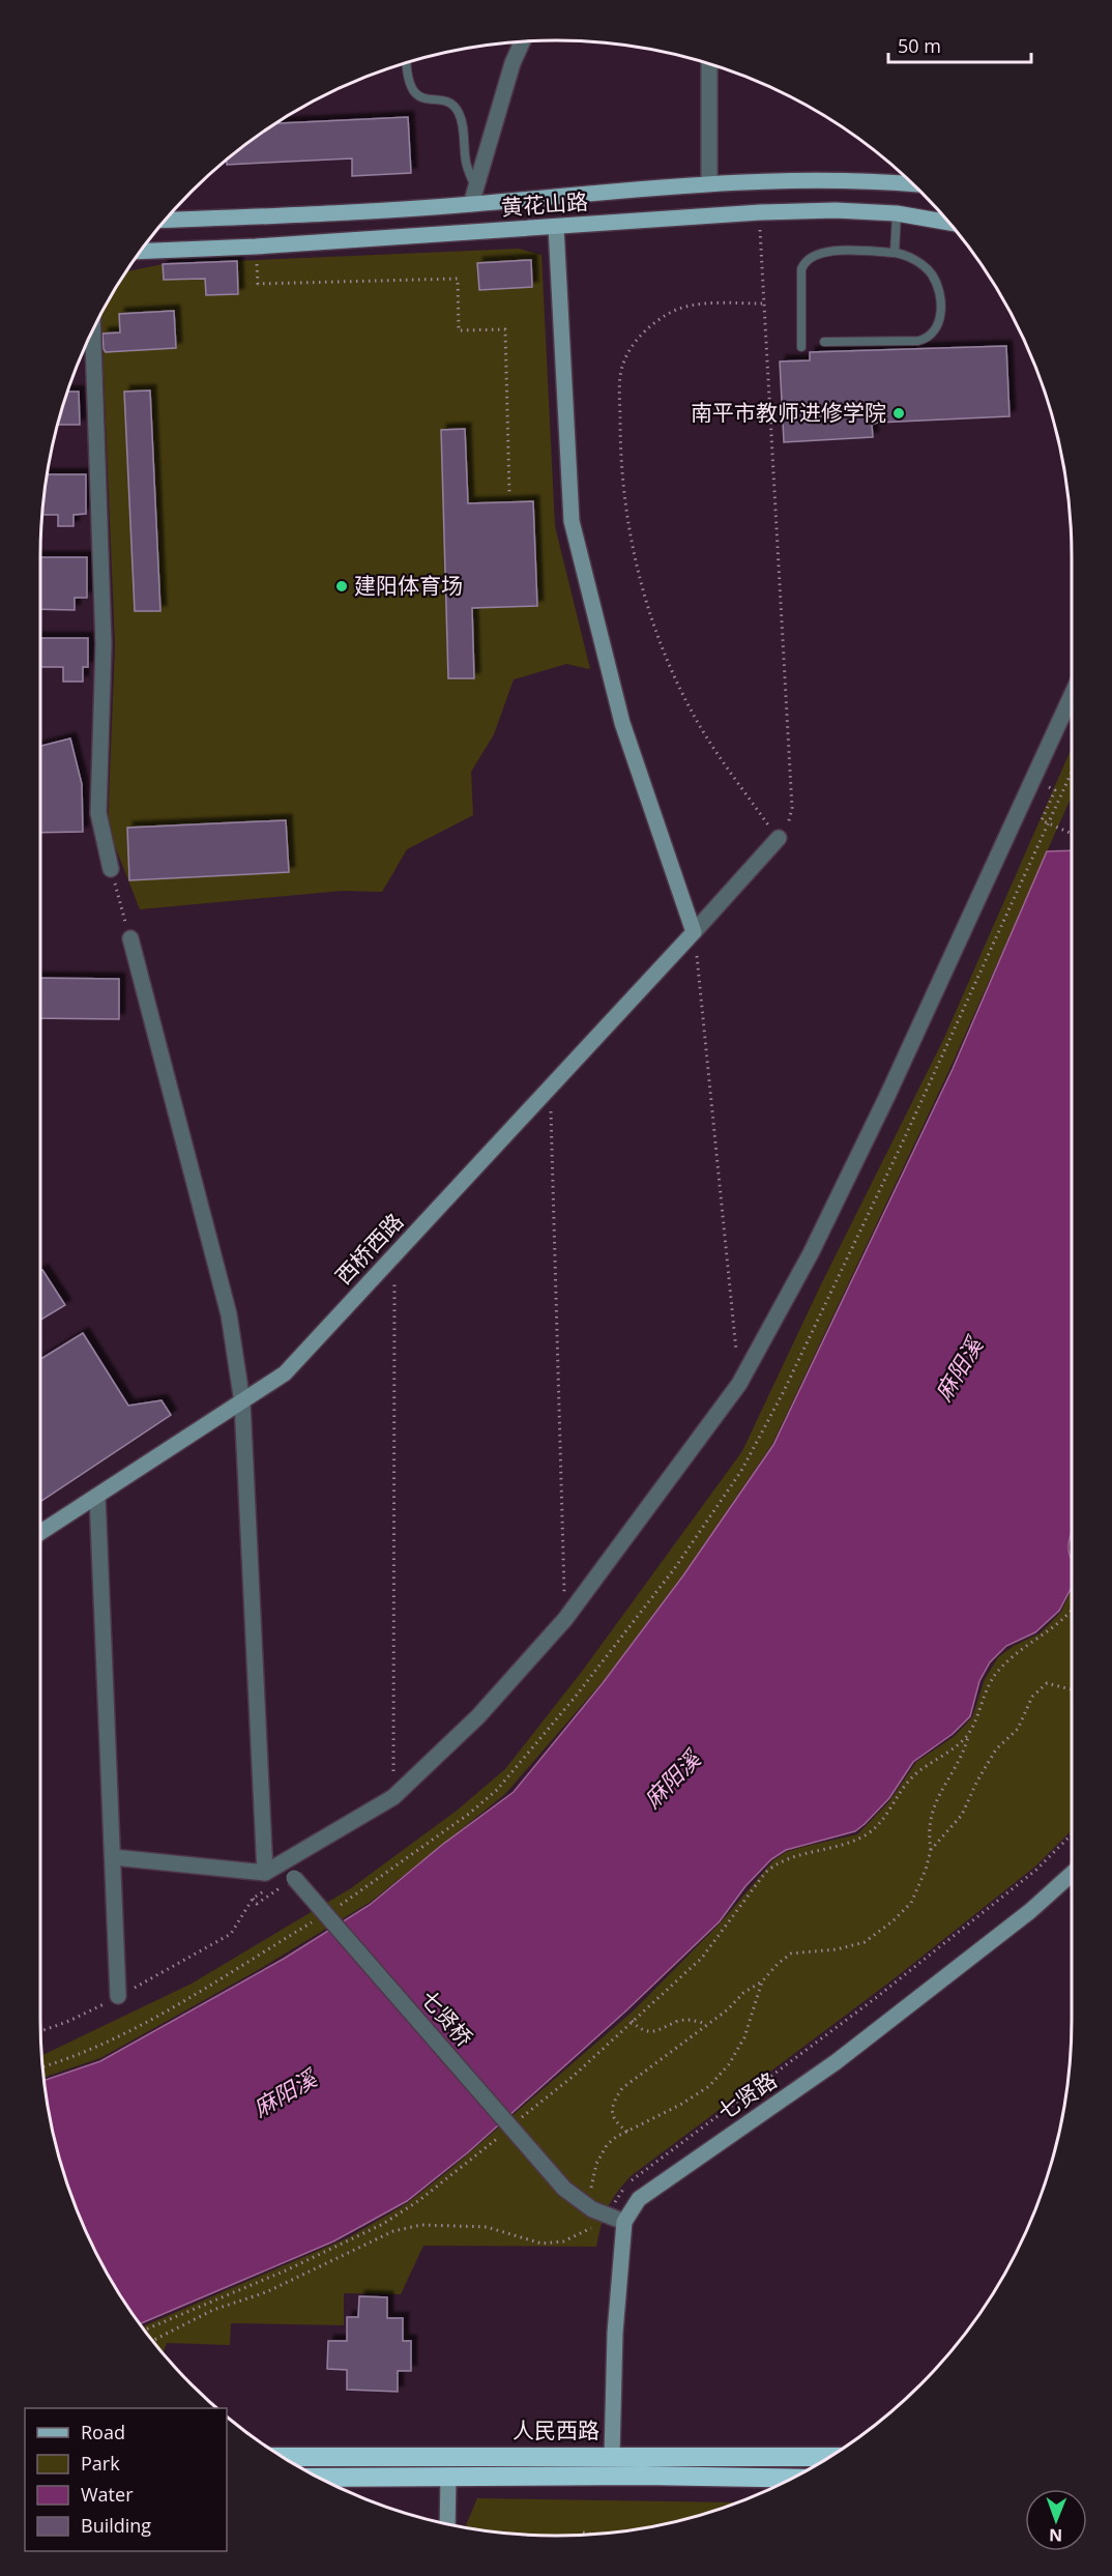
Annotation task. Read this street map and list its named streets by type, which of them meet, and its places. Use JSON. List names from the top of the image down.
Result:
{
  "streets": {
    "highway": ["人民西路"],
    "main road": ["黄花山路", "西桥西路", "七贤路"],
    "street": ["七贤桥"]
  },
  "crossings": [
    ["七贤桥", "七贤路"]
  ],
  "water": ["麻阳溪"],
  "places": ["南平市教师进修学院", "建阳体育场"],
  "legend": [
    "Road",
    "Park",
    "Water",
    "Building"
  ],
  "scale_bar": "50 m",
  "north": "bottom"
}
